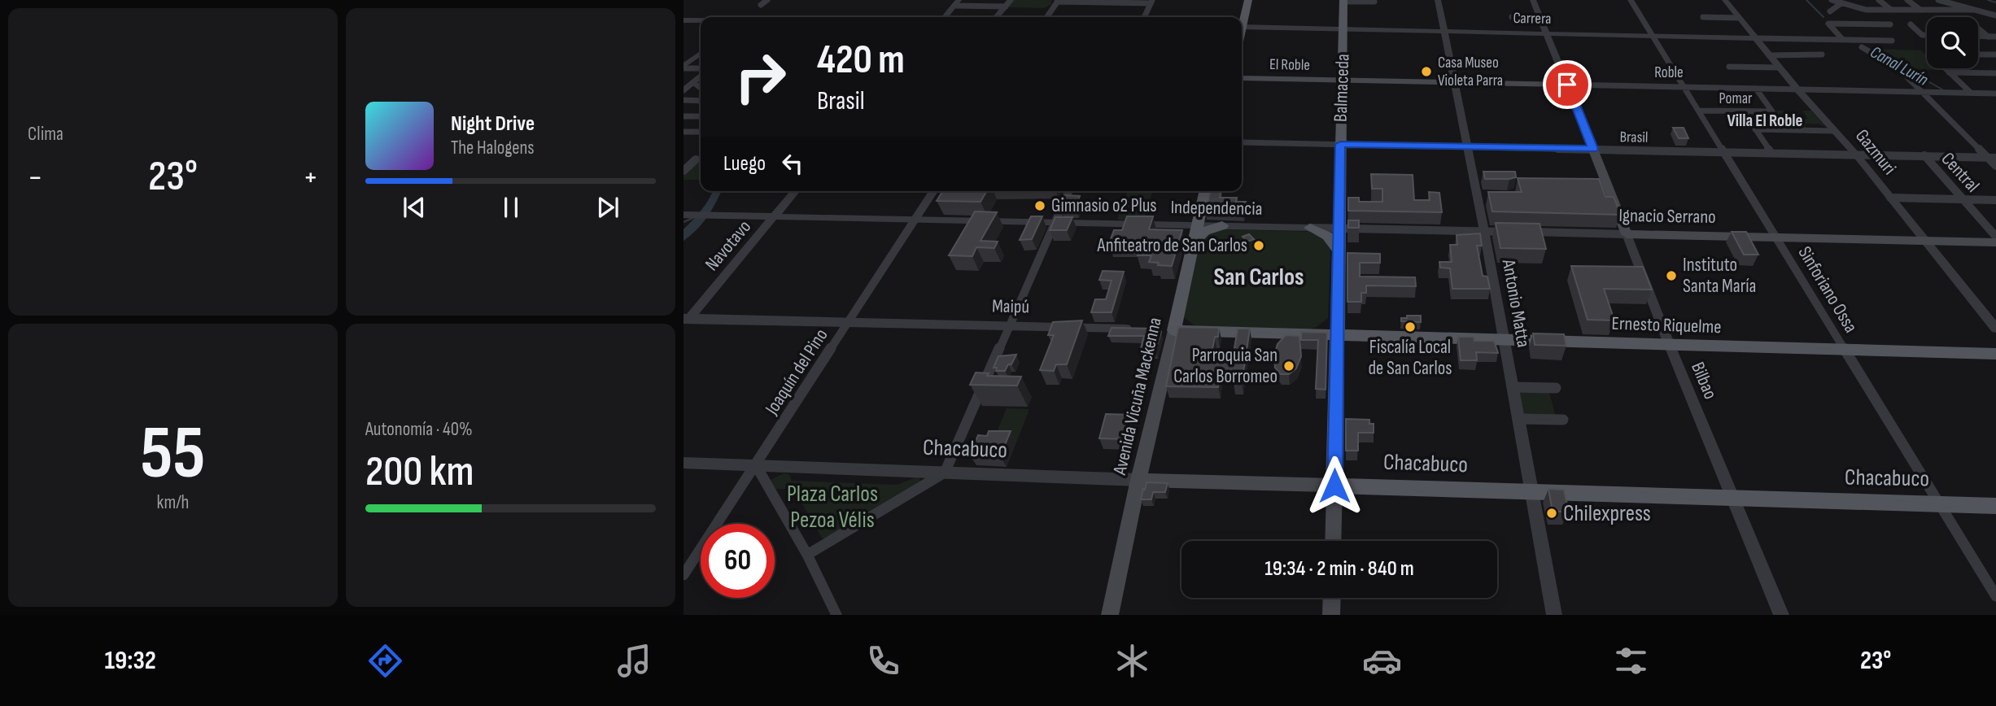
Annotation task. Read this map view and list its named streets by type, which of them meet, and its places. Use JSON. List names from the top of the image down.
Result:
{
  "streets": {
    "main road": [
      "El Roble",
      "Roble",
      "Balmaceda",
      "Ignacio Serrano",
      "Ernesto Riquelme",
      "Bilbao",
      "Avenida Vicuña Mackenna",
      "Chacabuco"
    ],
    "street": [
      "Carrera",
      "Pomar",
      "Brasil",
      "Gazmuri",
      "Central",
      "Independencia",
      "Navotavo",
      "Sinforiano Ossa",
      "Antonio Matta",
      "Maipú",
      "Joaquín del Pino"
    ]
  },
  "crossings": [
    ["Carrera", "Balmaceda"],
    ["Carrera", "Gazmuri"],
    ["Carrera", "Sinforiano Ossa"],
    ["Carrera", "Antonio Matta"],
    ["Carrera", "Bilbao"],
    ["El Roble", "Roble"],
    ["El Roble", "Balmaceda"],
    ["Roble", "Balmaceda"],
    ["Roble", "Pomar"],
    ["Roble", "Gazmuri"],
    ["Roble", "Sinforiano Ossa"],
    ["Roble", "Antonio Matta"],
    ["Roble", "Bilbao"],
    ["Balmaceda", "Brasil"],
    ["Balmaceda", "Independencia"],
    ["Balmaceda", "Ignacio Serrano"],
    ["Balmaceda", "Ernesto Riquelme"],
    ["Balmaceda", "Avenida Vicuña Mackenna"],
    ["Balmaceda", "Chacabuco"],
    ["Pomar", "Sinforiano Ossa"],
    ["Brasil", "Gazmuri"],
    ["Brasil", "Central"],
    ["Brasil", "Sinforiano Ossa"],
    ["Brasil", "Antonio Matta"],
    ["Brasil", "Bilbao"],
    ["Gazmuri", "Ignacio Serrano"],
    ["Independencia", "Ignacio Serrano"],
    ["Independencia", "Navotavo"],
    ["Independencia", "Joaquín del Pino"],
    ["Independencia", "Avenida Vicuña Mackenna"],
    ["Ignacio Serrano", "Sinforiano Ossa"],
    ["Ignacio Serrano", "Antonio Matta"],
    ["Ignacio Serrano", "Bilbao"],
    ["Navotavo", "Maipú"],
    ["Sinforiano Ossa", "Ernesto Riquelme"],
    ["Sinforiano Ossa", "Chacabuco"],
    ["Antonio Matta", "Ernesto Riquelme"],
    ["Antonio Matta", "Chacabuco"],
    ["Maipú", "Joaquín del Pino"],
    ["Ernesto Riquelme", "Bilbao"],
    ["Joaquín del Pino", "Chacabuco"],
    ["Bilbao", "Chacabuco"],
    ["Avenida Vicuña Mackenna", "Chacabuco"]
  ],
  "districts": ["Villa El Roble", "San Carlos"],
  "water": ["Canal Lurín"],
  "parks": ["Plaza Carlos Pezoa Vélis"],
  "places": [
    "Casa Museo Violeta Parra",
    "Gimnasio o2 Plus",
    "Anfiteatro de San Carlos",
    "Instituto Santa María",
    "Fiscalía Local de San Carlos",
    "Parroquia San Carlos Borromeo",
    "Chilexpress"
  ],
  "page": {
    "tile": [
      "Clima",
      ["55", "km/h"],
      ["Autonomía · 40%", "200 km"]
    ],
    "turn": ["420 m", "Brasil"],
    "song": ["Night Drive", "The Halogens"],
    "then": "Luego",
    "heat": ["−", "23°", "+"],
    "limit": "60",
    "trip": "19:34 · 2 min · 840 m",
    "tabs": ["19:32", "23°"]
  }
}
